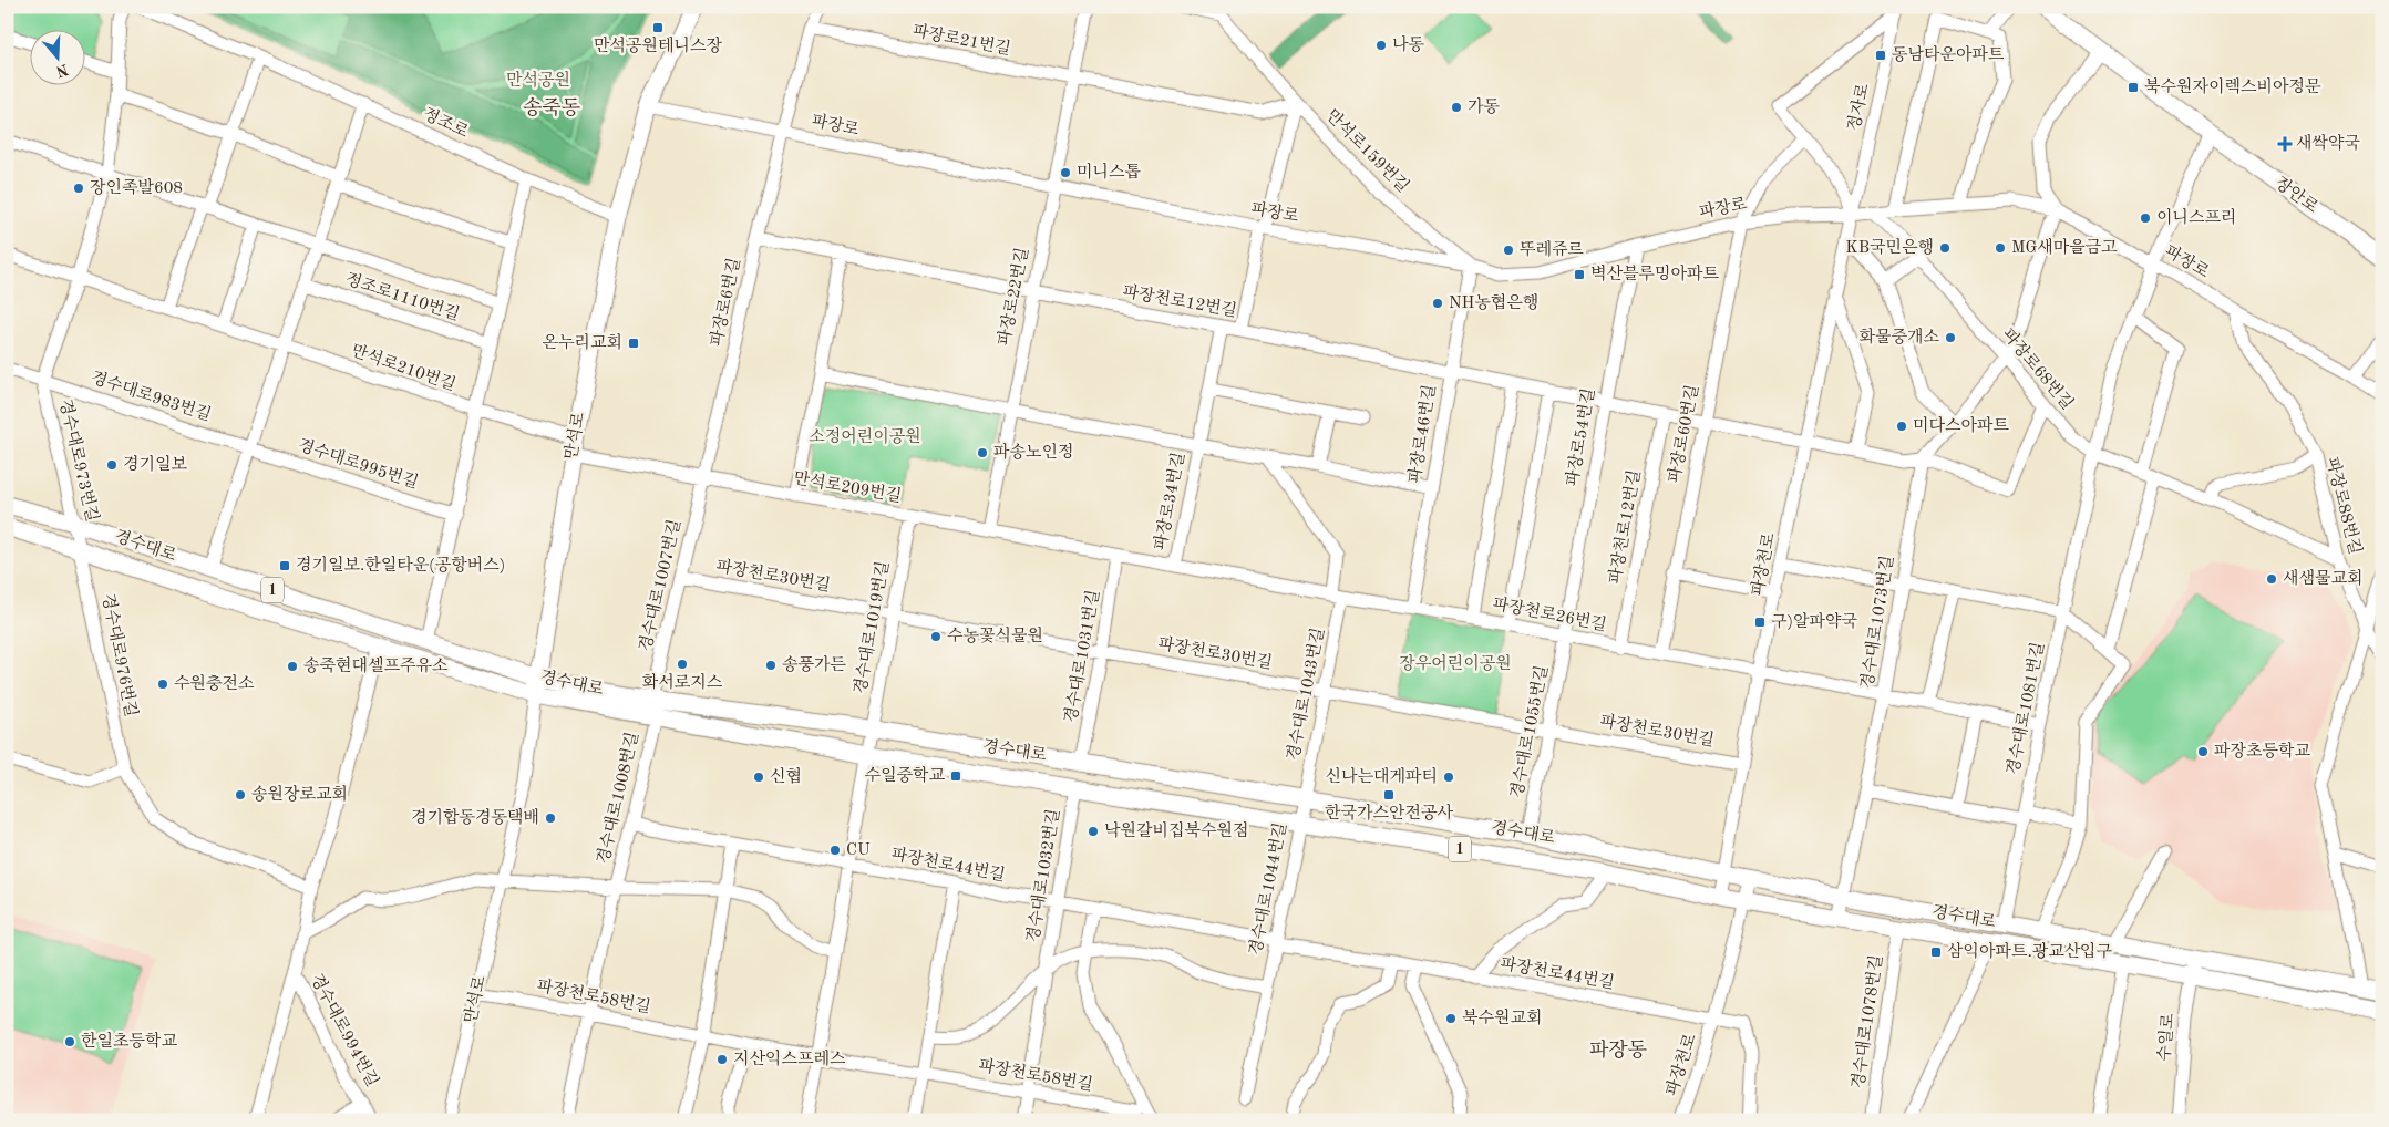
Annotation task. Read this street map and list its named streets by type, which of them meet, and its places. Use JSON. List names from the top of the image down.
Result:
{
  "streets": {
    "main road": [
      "장안로",
      "만석로",
      "경수대로",
      "1"
    ],
    "street": [
      "파장로21번길",
      "정자로",
      "정조로",
      "파장로",
      "만석로159번길",
      "파장로22번길",
      "정조로1110번길",
      "파장로6번길",
      "파장천로12번길",
      "만석로210번길",
      "파장로68번길",
      "경수대로983번길",
      "파장로46번길",
      "파장로60번길",
      "파장로54번길",
      "경수대로973번길",
      "경수대로995번길",
      "만석로209번길",
      "파장로34번길",
      "파장로88번길",
      "파장천로",
      "파장천로30번길",
      "경수대로1007번길",
      "파장천로26번길",
      "경수대로1073번길",
      "경수대로1019번길",
      "경수대로976번길",
      "경수대로1031번길",
      "경수대로1043번길",
      "경수대로1081번길",
      "경수대로1055번길",
      "경수대로1008번길",
      "파장천로44번길",
      "경수대로1032번길",
      "경수대로1044번길",
      "파장천로58번길",
      "경수대로1078번길",
      "경수대로994번길",
      "수일로"
    ]
  },
  "crossings": [
    ["파장로21번길", "만석로159번길"],
    ["파장로21번길", "파장로6번길"],
    ["정자로", "파장로"],
    ["정자로", "파장천로"],
    ["정조로", "만석로"],
    ["파장로", "만석로159번길"],
    ["파장로", "파장로22번길"],
    ["파장로", "파장로6번길"],
    ["파장로", "파장로68번길"],
    ["파장로", "파장로46번길"],
    ["파장로", "파장로60번길"],
    ["파장로", "만석로"],
    ["파장로", "파장로54번길"],
    ["파장로", "파장로88번길"],
    ["파장로", "파장천로"],
    ["파장로", "경수대로1081번길"],
    ["만석로159번길", "파장로46번길"],
    ["파장로22번길", "파장천로12번길"],
    ["파장로22번길", "만석로209번길"],
    ["파장로22번길", "파장로34번길"],
    ["정조로1110번길", "경수대로973번길"],
    ["파장로6번길", "파장천로12번길"],
    ["파장로6번길", "만석로209번길"],
    ["파장로6번길", "경수대로1007번길"],
    ["파장천로12번길", "파장로46번길"],
    ["파장천로12번길", "파장로60번길"],
    ["파장천로12번길", "파장로54번길"],
    ["파장천로12번길", "파장로34번길"],
    ["파장천로12번길", "파장천로"],
    ["파장천로12번길", "파장천로26번길"],
    ["파장천로12번길", "경수대로1073번길"],
    ["만석로210번길", "만석로"],
    ["만석로210번길", "경수대로973번길"],
    ["만석로210번길", "만석로209번길"],
    ["파장로68번길", "파장로88번길"],
    ["파장로68번길", "경수대로1081번길"],
    ["경수대로983번길", "경수대로973번길"],
    ["경수대로983번길", "경수대로995번길"],
    ["파장로46번길", "파장로34번길"],
    ["파장로46번길", "파장천로26번길"],
    ["파장로60번길", "파장천로26번길"],
    ["만석로", "만석로209번길"],
    ["만석로", "경수대로"],
    ["만석로", "파장천로58번길"],
    ["파장로54번길", "파장천로26번길"],
    ["파장로54번길", "경수대로1055번길"],
    ["경수대로973번길", "경수대로"],
    ["경수대로973번길", "경수대로976번길"],
    ["만석로209번길", "경수대로1007번길"],
    ["만석로209번길", "파장천로26번길"],
    ["만석로209번길", "경수대로1019번길"],
    ["만석로209번길", "경수대로1031번길"],
    ["파장로34번길", "파장천로26번길"],
    ["경수대로", "파장천로"],
    ["경수대로", "경수대로1007번길"],
    ["경수대로", "경수대로1073번길"],
    ["경수대로", "경수대로1019번길"],
    ["경수대로", "경수대로976번길"],
    ["경수대로", "경수대로1031번길"],
    ["경수대로", "경수대로1043번길"],
    ["경수대로", "경수대로1081번길"],
    ["경수대로", "경수대로1055번길"],
    ["경수대로", "경수대로1008번길"],
    ["경수대로", "경수대로1032번길"],
    ["경수대로", "경수대로1044번길"],
    ["경수대로", "경수대로1078번길"],
    ["경수대로", "경수대로994번길"],
    ["경수대로", "수일로"],
    ["파장천로", "파장천로30번길"],
    ["파장천로", "파장천로26번길"],
    ["파장천로", "파장천로44번길"],
    ["파장천로30번길", "경수대로1007번길"],
    ["파장천로30번길", "경수대로1019번길"],
    ["파장천로30번길", "경수대로1031번길"],
    ["파장천로30번길", "경수대로1043번길"],
    ["파장천로30번길", "경수대로1055번길"],
    ["파장천로26번길", "경수대로1073번길"],
    ["파장천로26번길", "경수대로1031번길"],
    ["파장천로26번길", "경수대로1043번길"],
    ["파장천로26번길", "경수대로1081번길"],
    ["파장천로26번길", "경수대로1055번길"],
    ["경수대로1019번길", "경수대로1008번길"],
    ["경수대로1019번길", "파장천로44번길"],
    ["경수대로1019번길", "파장천로58번길"],
    ["경수대로976번길", "경수대로994번길"],
    ["경수대로1043번길", "경수대로1044번길"],
    ["경수대로1008번길", "파장천로44번길"],
    ["경수대로1008번길", "파장천로58번길"],
    ["파장천로44번길", "경수대로1032번길"],
    ["파장천로44번길", "경수대로1044번길"],
    ["경수대로1032번길", "파장천로58번길"]
  ],
  "districts": ["송죽동", "파장동"],
  "parks": ["만석공원", "소정어린이공원", "장우어린이공원"],
  "places": {
    "transit": [
      "만석공원테니스장",
      "동남타운아파트",
      "북수원자이렉스비아정문",
      "벽산블루밍아파트",
      "온누리교회",
      "경기일보.한일타운(공항버스)",
      "구)알파약국",
      "수일중학교",
      "한국가스안전공사",
      "삼익아파트.광교산입구"
    ],
    "other": [
      "나동",
      "가동",
      "미니스톱",
      "장인족발608",
      "이니스프리",
      "KB국민은행",
      "MG새마을금고",
      "뚜레쥬르",
      "NH농협은행",
      "화물중개소",
      "미다스아파트",
      "파송노인정",
      "경기일보",
      "새샘물교회",
      "수농꽃식물원",
      "화서로지스",
      "송풍가든",
      "송죽현대셀프주유소",
      "수원충전소",
      "파장초등학교",
      "신협",
      "신나는대게파티",
      "송원장로교회",
      "경기합동경동택배",
      "낙원갈비집북수원점",
      "CU",
      "북수원교회",
      "한일초등학교",
      "지산익스프레스"
    ],
    "health": ["새싹약국"]
  },
  "north": "bottom"
}
